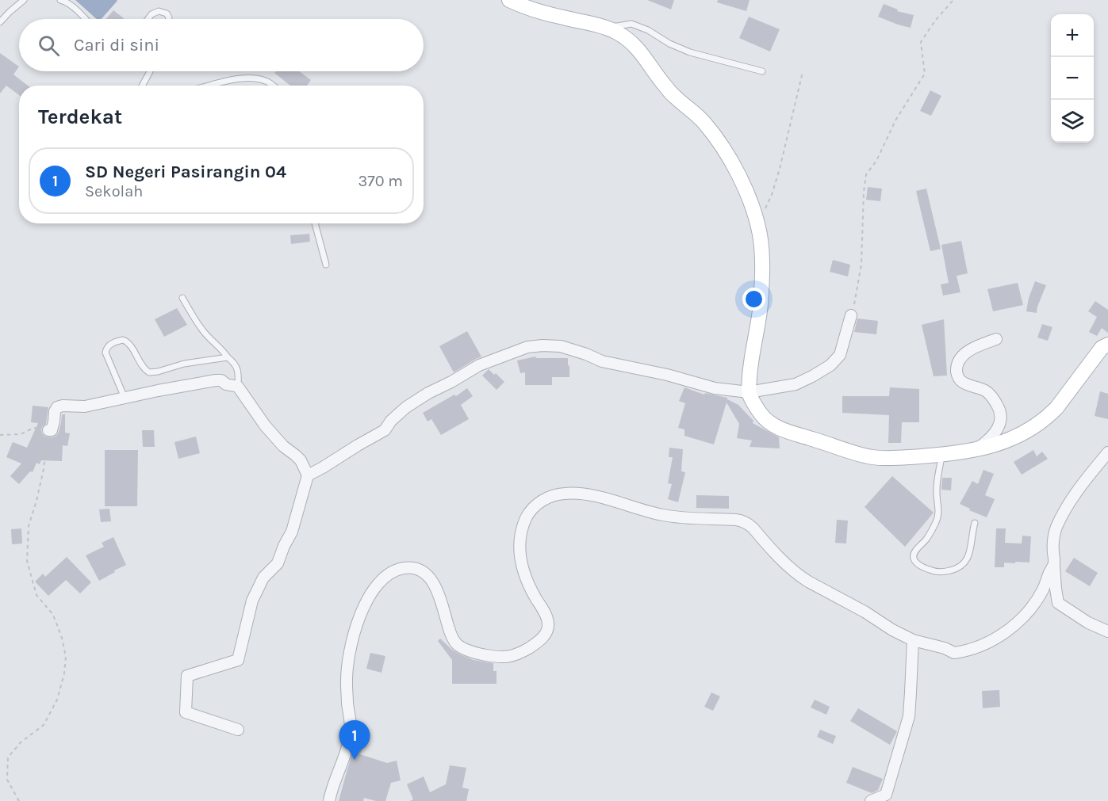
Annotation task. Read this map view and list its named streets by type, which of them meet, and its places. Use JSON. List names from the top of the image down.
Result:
{
  "page": {
    "map_buttons": ["+", "−"],
    "search": "Cari di sini",
    "heading": "Terdekat",
    "list": [
      {
        "mark": "1",
        "name": "SD Negeri Pasirangin 04",
        "note": "Sekolah",
        "value": "370 m"
      }
    ],
    "pins": "1"
  }
}
